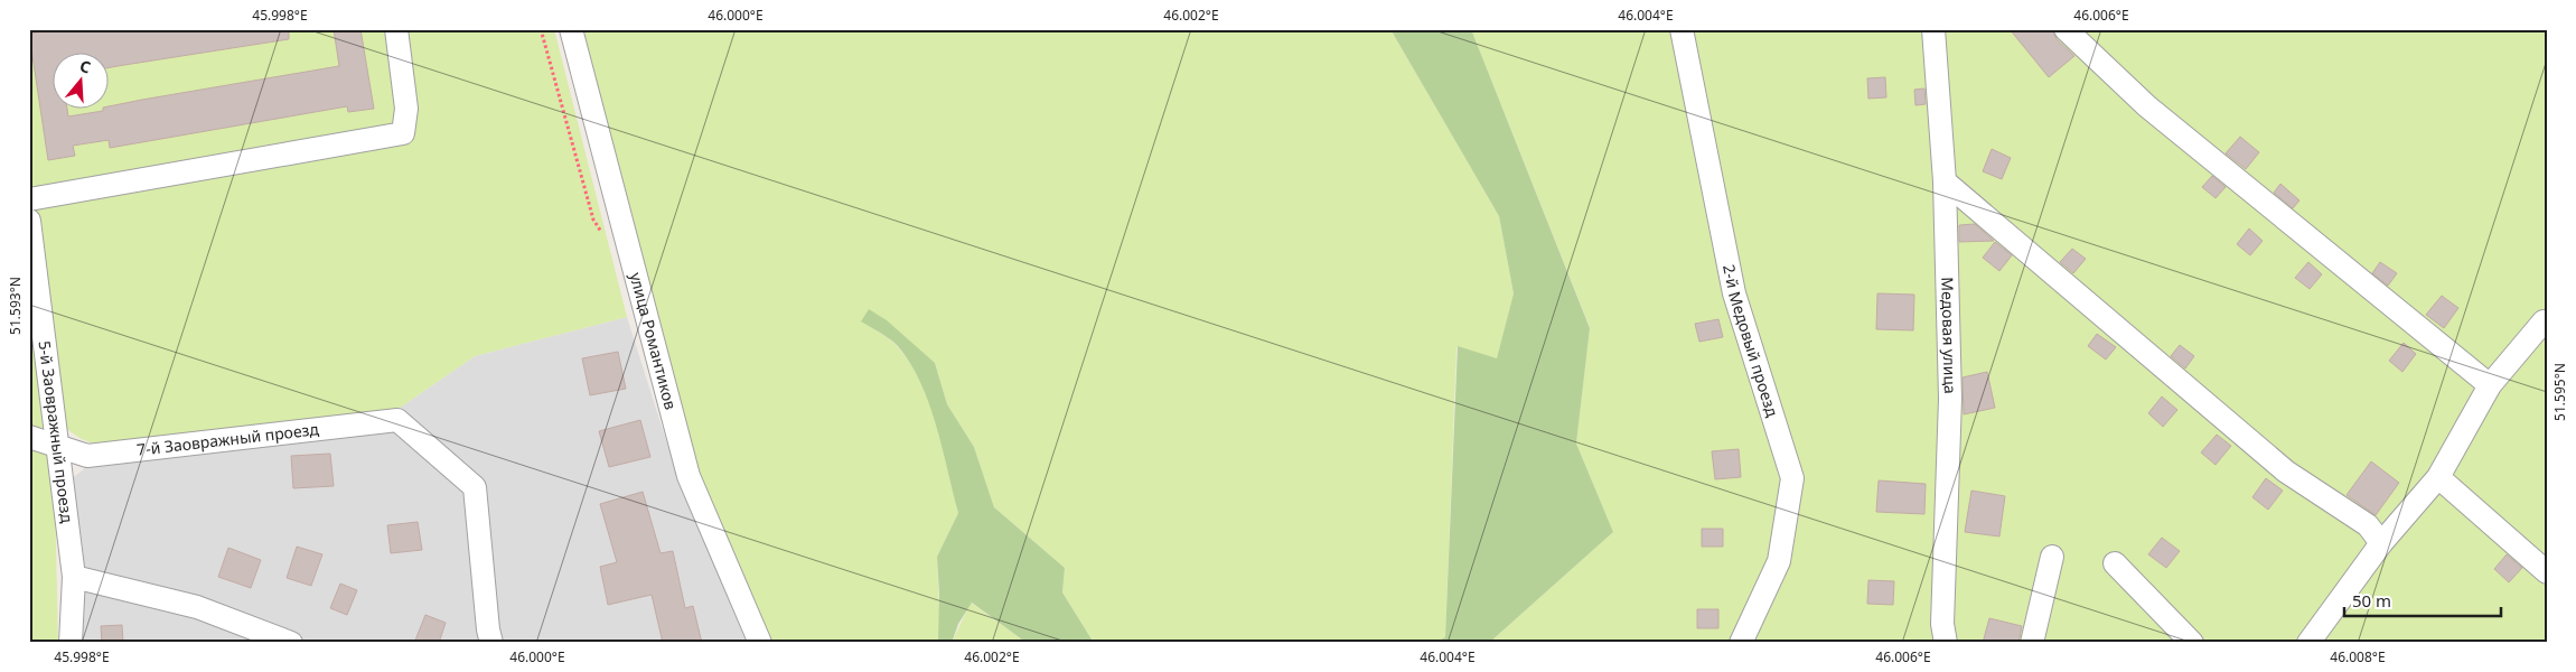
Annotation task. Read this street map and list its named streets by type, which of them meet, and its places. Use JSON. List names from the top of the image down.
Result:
{
  "streets": {
    "street": [
      "Медовая улица",
      "2-й Медовый проезд",
      "улица Романтиков",
      "5-й Заовражный проезд",
      "7-й Заовражный проезд"
    ]
  },
  "crossings": [
    ["5-й Заовражный проезд", "7-й Заовражный проезд"]
  ],
  "scale_bar": "50 m",
  "north": "top",
  "coordinates": [
    "45.998°E",
    "46.000°E",
    "46.002°E",
    "46.004°E",
    "46.006°E",
    "51.593°N",
    "51.595°N",
    "46.008°E"
  ]
}
